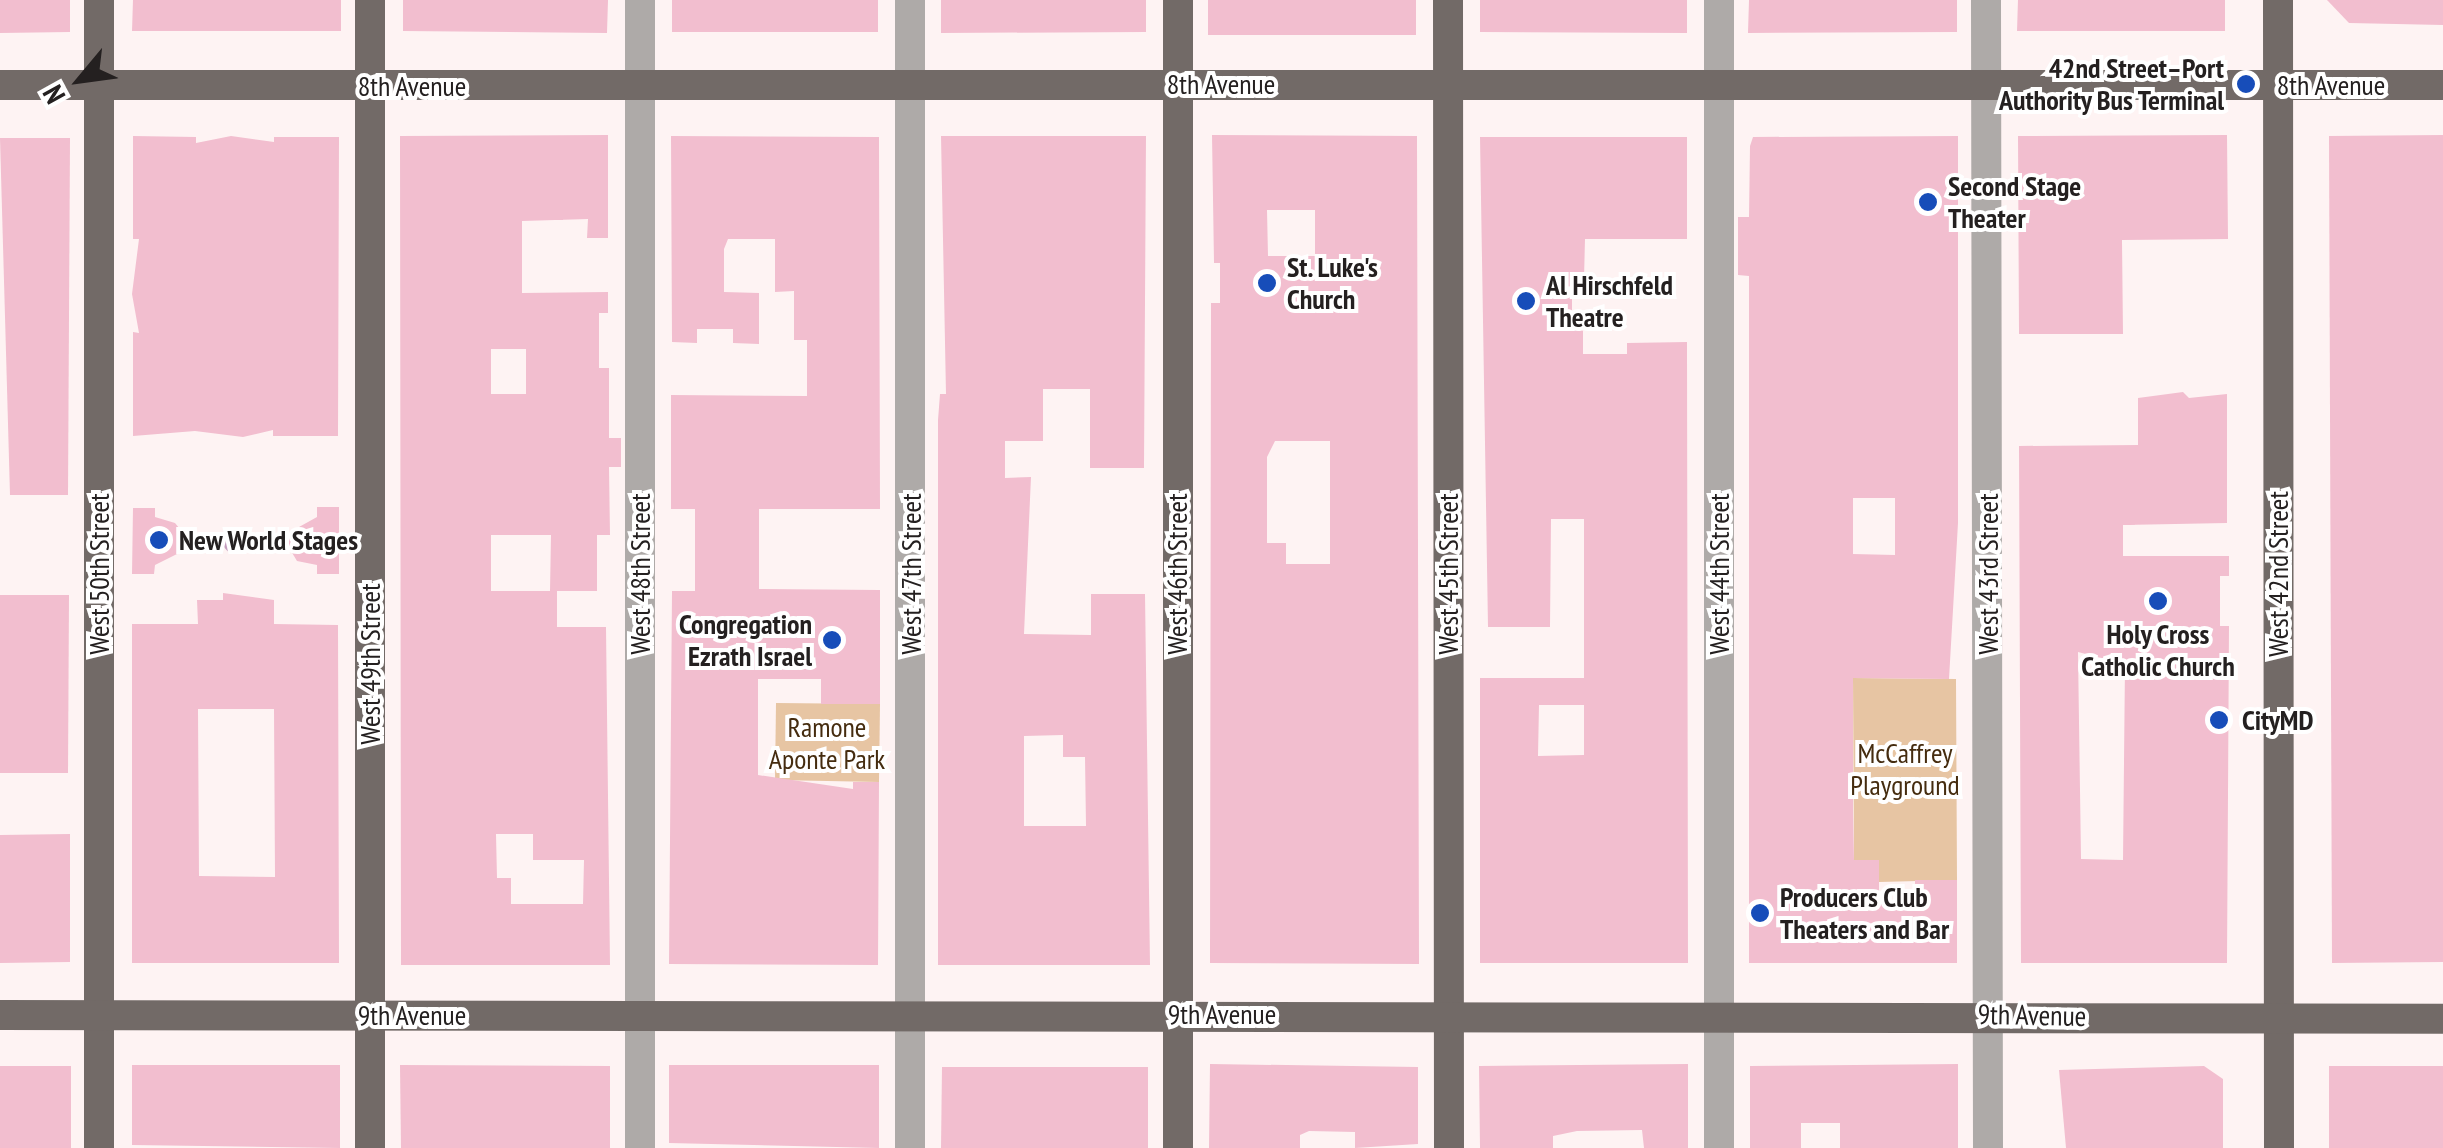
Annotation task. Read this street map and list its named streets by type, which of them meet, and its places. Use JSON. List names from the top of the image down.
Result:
{
  "streets": {
    "main road": [
      "8th Avenue",
      "West 50th Street",
      "West 46th Street",
      "West 45th Street",
      "West 42nd Street",
      "West 49th Street",
      "9th Avenue"
    ],
    "street": [
      "West 48th Street",
      "West 47th Street",
      "West 44th Street",
      "West 43rd Street"
    ]
  },
  "crossings": [
    ["8th Avenue", "West 50th Street"],
    ["8th Avenue", "West 48th Street"],
    ["8th Avenue", "West 47th Street"],
    ["8th Avenue", "West 46th Street"],
    ["8th Avenue", "West 45th Street"],
    ["8th Avenue", "West 44th Street"],
    ["8th Avenue", "West 43rd Street"],
    ["8th Avenue", "West 42nd Street"],
    ["8th Avenue", "West 49th Street"],
    ["West 50th Street", "9th Avenue"],
    ["West 48th Street", "9th Avenue"],
    ["West 47th Street", "9th Avenue"],
    ["West 46th Street", "9th Avenue"],
    ["West 45th Street", "9th Avenue"],
    ["West 44th Street", "9th Avenue"],
    ["West 43rd Street", "9th Avenue"],
    ["West 42nd Street", "9th Avenue"],
    ["West 49th Street", "9th Avenue"]
  ],
  "parks": ["Ramone Aponte Park", "McCaffrey Playground"],
  "places": [
    "42nd Street–Port Authority Bus Terminal",
    "Second Stage Theater",
    "St. Luke's Church",
    "Al Hirschfeld Theatre",
    "New World Stages",
    "Holy Cross Catholic Church",
    "Congregation Ezrath Israel",
    "CityMD",
    "Producers Club Theaters and Bar"
  ],
  "north": "bottom left"
}
